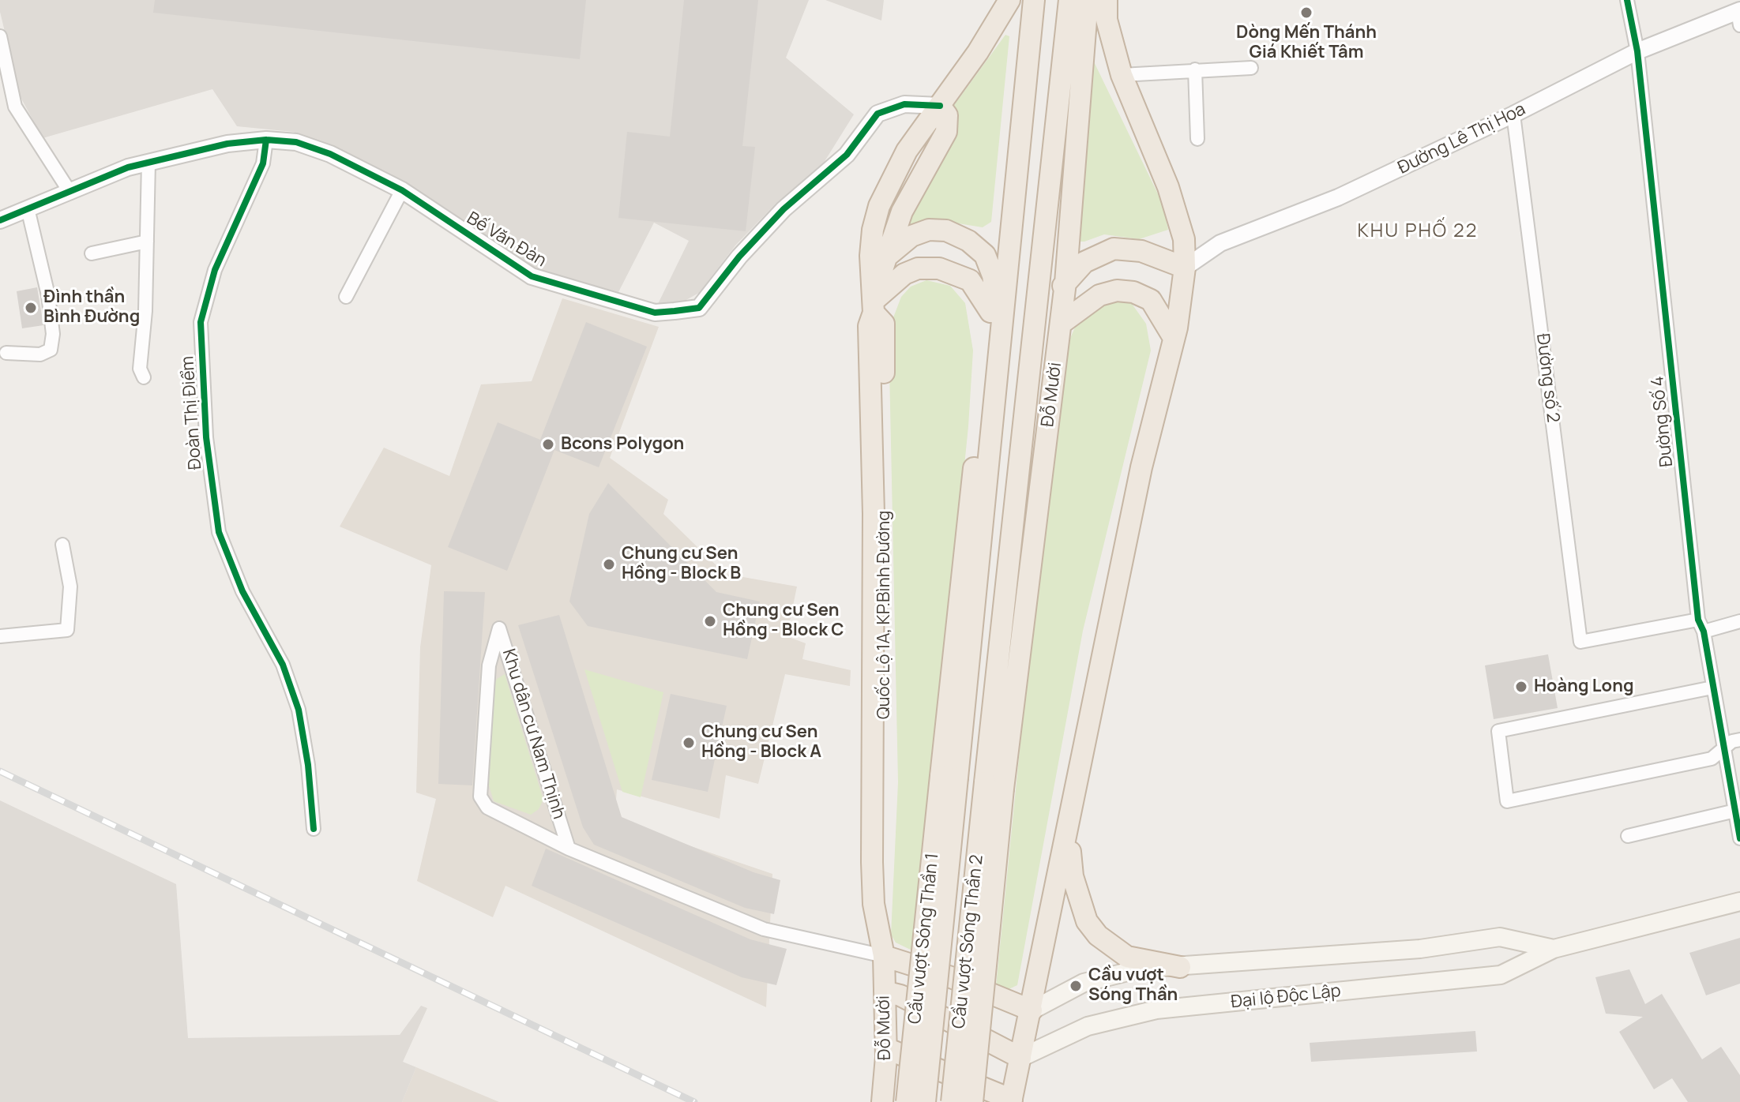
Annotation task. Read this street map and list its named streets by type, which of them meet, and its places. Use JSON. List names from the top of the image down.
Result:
{
  "streets": {
    "highway": ["Đỗ Mười", "Cầu vượt Sóng Thần 1", "Cầu vượt Sóng Thần 2"],
    "main road": ["Đại lộ Độc Lập"],
    "street": [
      "Đường Lê Thị Hoa",
      "Bế Văn Đàn",
      "Đường số 2",
      "Đoàn Thị Điểm",
      "Đường Số 4",
      "Khu dân cư Nam Thịnh"
    ]
  },
  "crossings": [
    ["Đường Lê Thị Hoa", "Đường số 2"],
    ["Đường Lê Thị Hoa", "Đường Số 4"],
    ["Bế Văn Đàn", "Đoàn Thị Điểm"],
    ["Đường số 2", "Đường Số 4"],
    ["Đỗ Mười", "Khu dân cư Nam Thịnh"],
    ["Đỗ Mười", "Cầu vượt Sóng Thần 2"]
  ],
  "districts": ["KHU PHỐ 22"],
  "places": [
    "Dòng Mến Thánh Giá Khiết Tâm",
    "Đình thần Bình Đường",
    "Bcons Polygon",
    "Chung cư Sen Hồng - Block B",
    "Chung cư Sen Hồng - Block C",
    "Hoàng Long",
    "Chung cư Sen Hồng - Block A",
    "Cầu vượt Sóng Thần"
  ]
}
